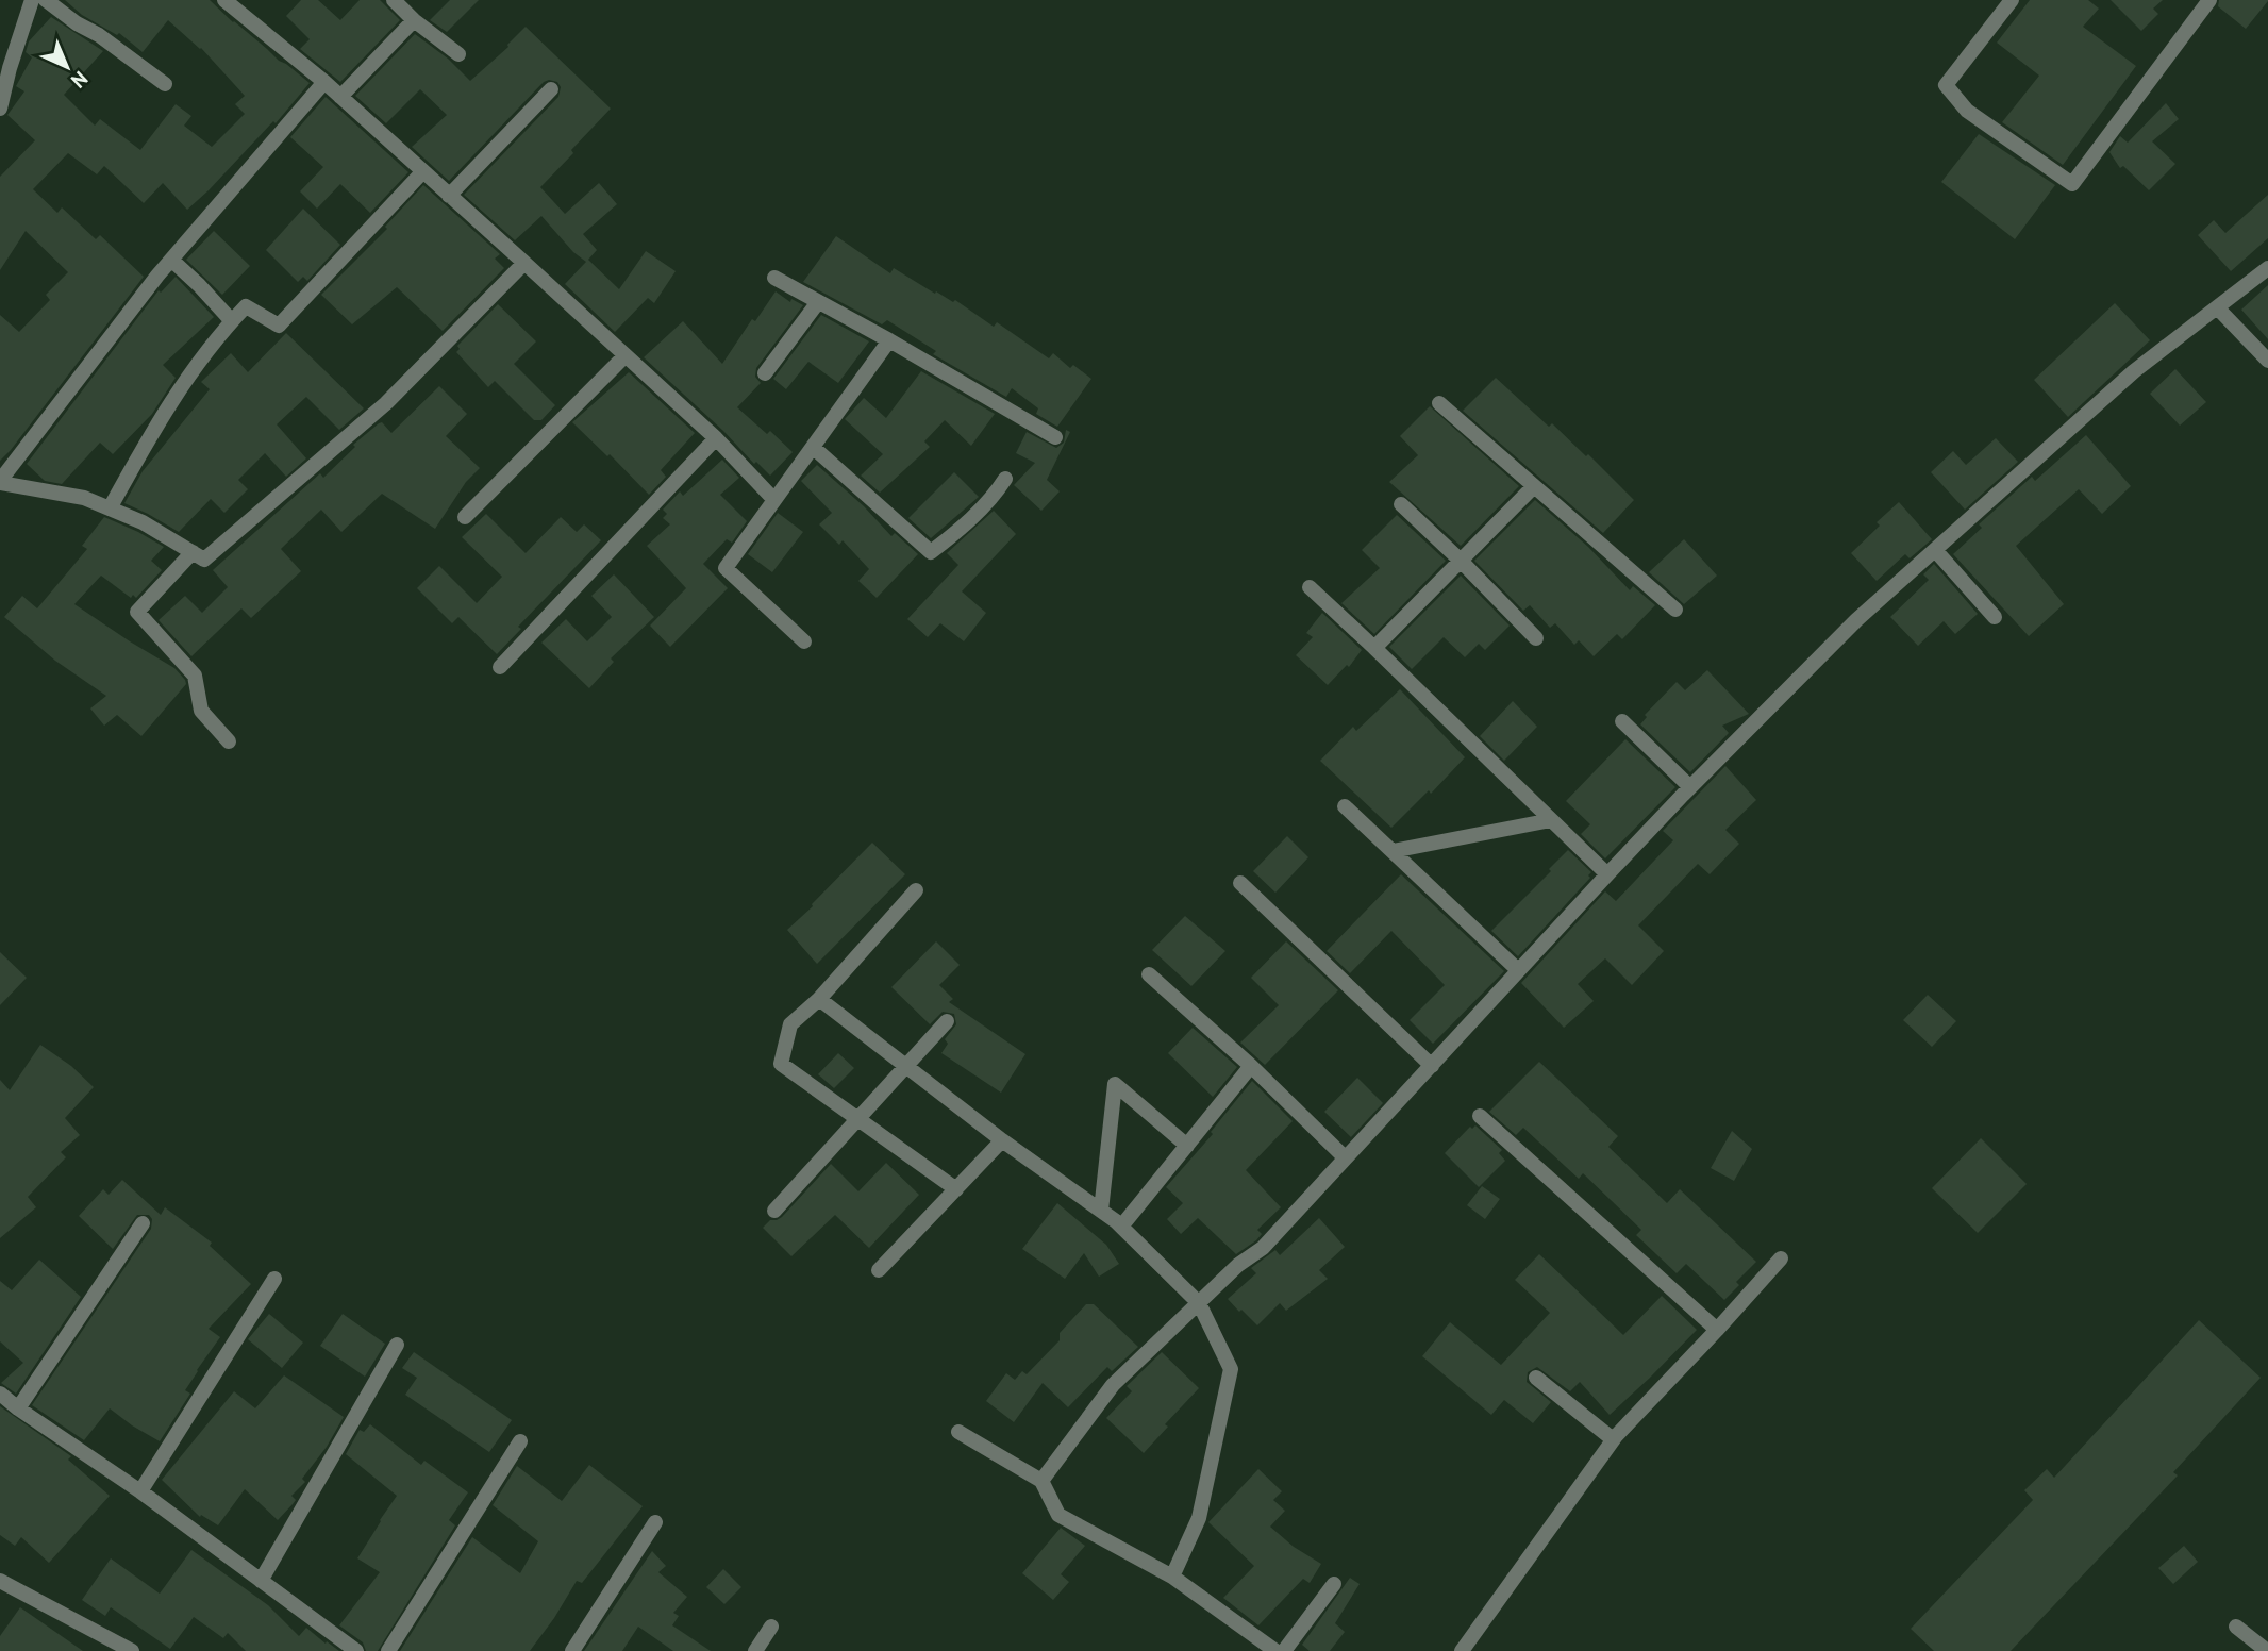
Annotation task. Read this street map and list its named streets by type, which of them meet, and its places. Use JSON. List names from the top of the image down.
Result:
{
  "north": "bottom right"
}
